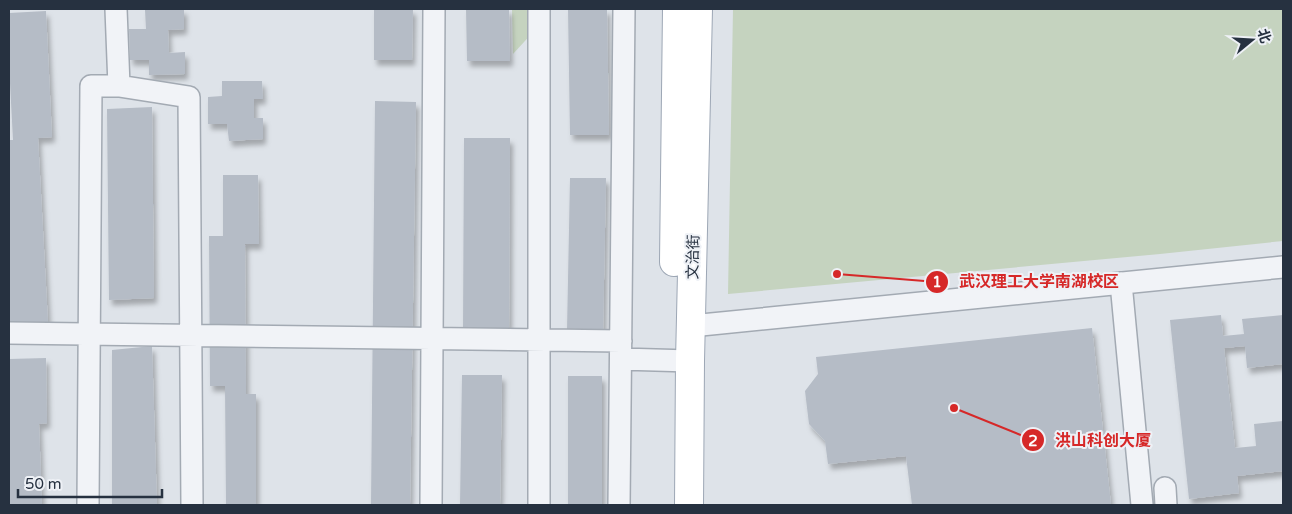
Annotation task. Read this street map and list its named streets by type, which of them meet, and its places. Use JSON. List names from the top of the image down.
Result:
{
  "streets": {
    "main road": ["文治街"]
  },
  "places": ["武汉理工大学南湖校区", "洪山科创大厦"],
  "scale_bar": "50 m",
  "north": "right"
}
